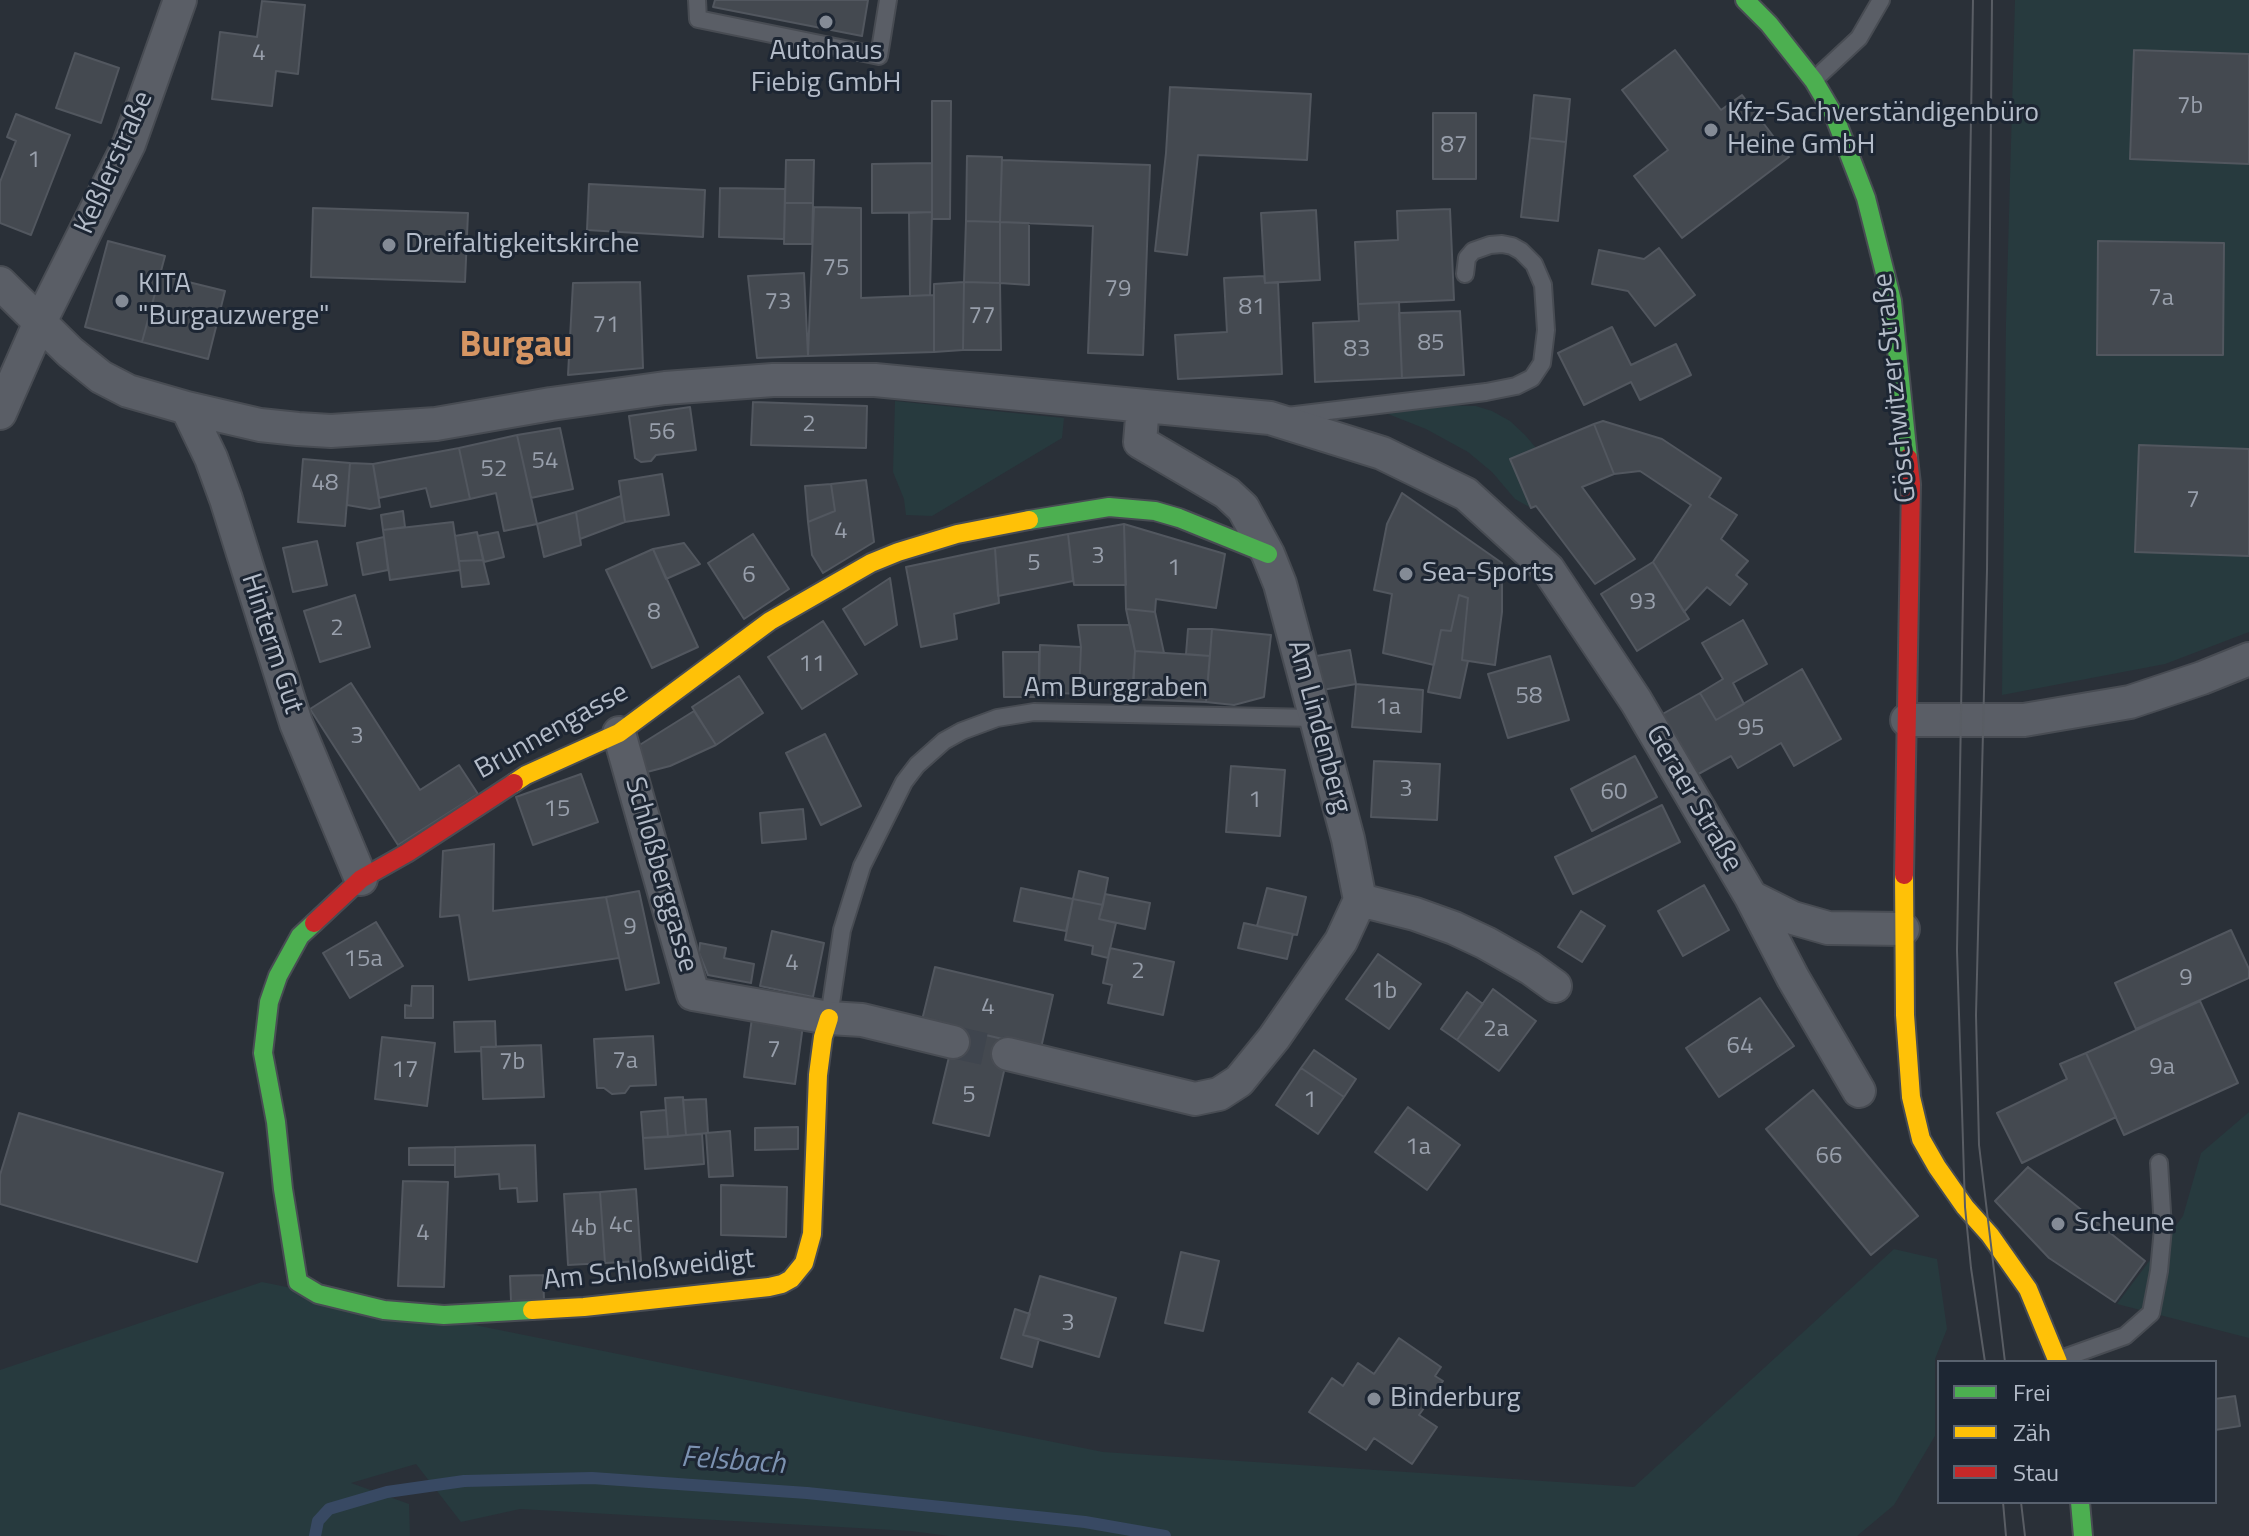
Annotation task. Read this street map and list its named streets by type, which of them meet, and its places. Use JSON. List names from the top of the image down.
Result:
{
  "streets": {
    "street": [
      "Keßlerstraße",
      "Göschwitzer Straße",
      "Hinterm Gut",
      "Am Lindenberg",
      "Brunnengasse",
      "Geraer Straße",
      "Schloßberggasse",
      "Am Schloßweidigt"
    ],
    "lane": ["Am Burggraben"]
  },
  "crossings": [
    ["Keßlerstraße", "Geraer Straße"],
    ["Göschwitzer Straße", "Geraer Straße"],
    ["Hinterm Gut", "Brunnengasse"],
    ["Hinterm Gut", "Geraer Straße"],
    ["Am Burggraben", "Am Lindenberg"],
    ["Am Burggraben", "Schloßberggasse"],
    ["Am Burggraben", "Am Schloßweidigt"],
    ["Am Lindenberg", "Brunnengasse"],
    ["Am Lindenberg", "Geraer Straße"],
    ["Brunnengasse", "Schloßberggasse"],
    ["Brunnengasse", "Am Schloßweidigt"],
    ["Schloßberggasse", "Am Schloßweidigt"]
  ],
  "districts": ["Burgau"],
  "water": ["Felsbach"],
  "places": [
    "Autohaus Fiebig GmbH",
    "Kfz-Sachverständigenbüro Heine GmbH",
    "Dreifaltigkeitskirche",
    "KITA \"Burgauzwerge\"",
    "Sea-Sports",
    "Scheune",
    "Binderburg"
  ],
  "house_numbers": [
    "4",
    "7b",
    "87",
    "1",
    "75",
    "79",
    "7a",
    "73",
    "81",
    "77",
    "71",
    "85",
    "83",
    "2",
    "56",
    "54",
    "52",
    "48",
    "7",
    "4",
    "3",
    "5",
    "1",
    "6",
    "93",
    "8",
    "2",
    "11",
    "58",
    "1a",
    "95",
    "3",
    "3",
    "60",
    "1",
    "15",
    "9",
    "15a",
    "4",
    "2",
    "9",
    "1b",
    "4",
    "2a",
    "64",
    "7",
    "7a",
    "7b",
    "9a",
    "17",
    "5",
    "1",
    "1a",
    "66",
    "4c",
    "4b",
    "4",
    "3"
  ],
  "legend": ["Frei", "Zäh", "Stau"]
}
